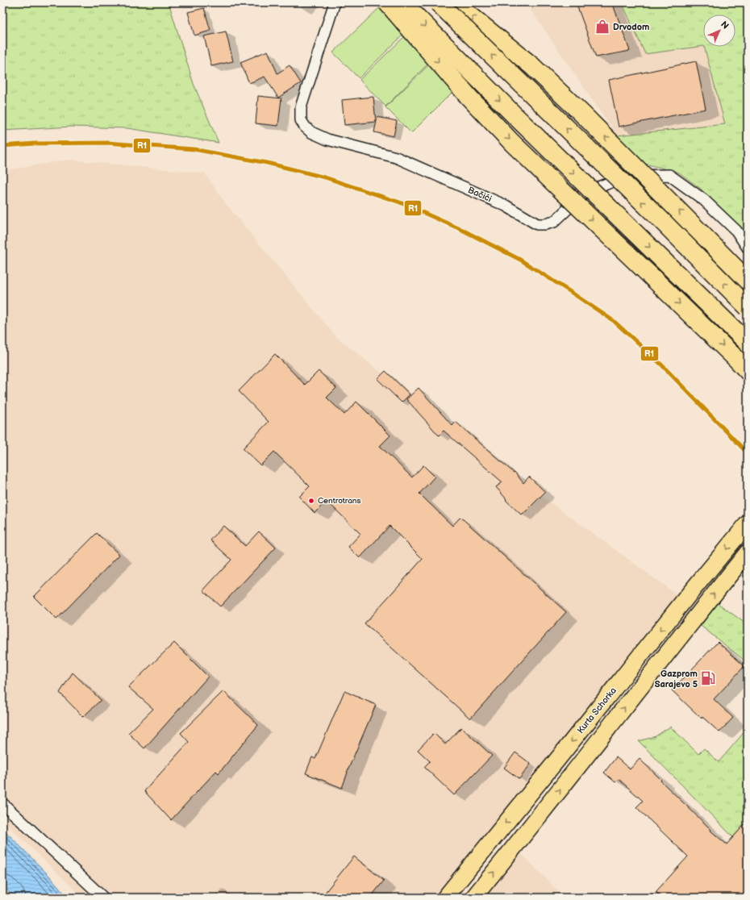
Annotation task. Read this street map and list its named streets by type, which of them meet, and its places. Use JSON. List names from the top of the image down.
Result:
{
  "streets": {
    "main road": ["Kurta Schorka"],
    "street": ["Bačići"]
  },
  "places": {
    "shop": ["Drvodom"],
    "other": ["Centrotrans"],
    "fuel station": ["Gazprom Sarajevo 5"]
  },
  "lines": ["transit line R1"],
  "north": "top right"
}
